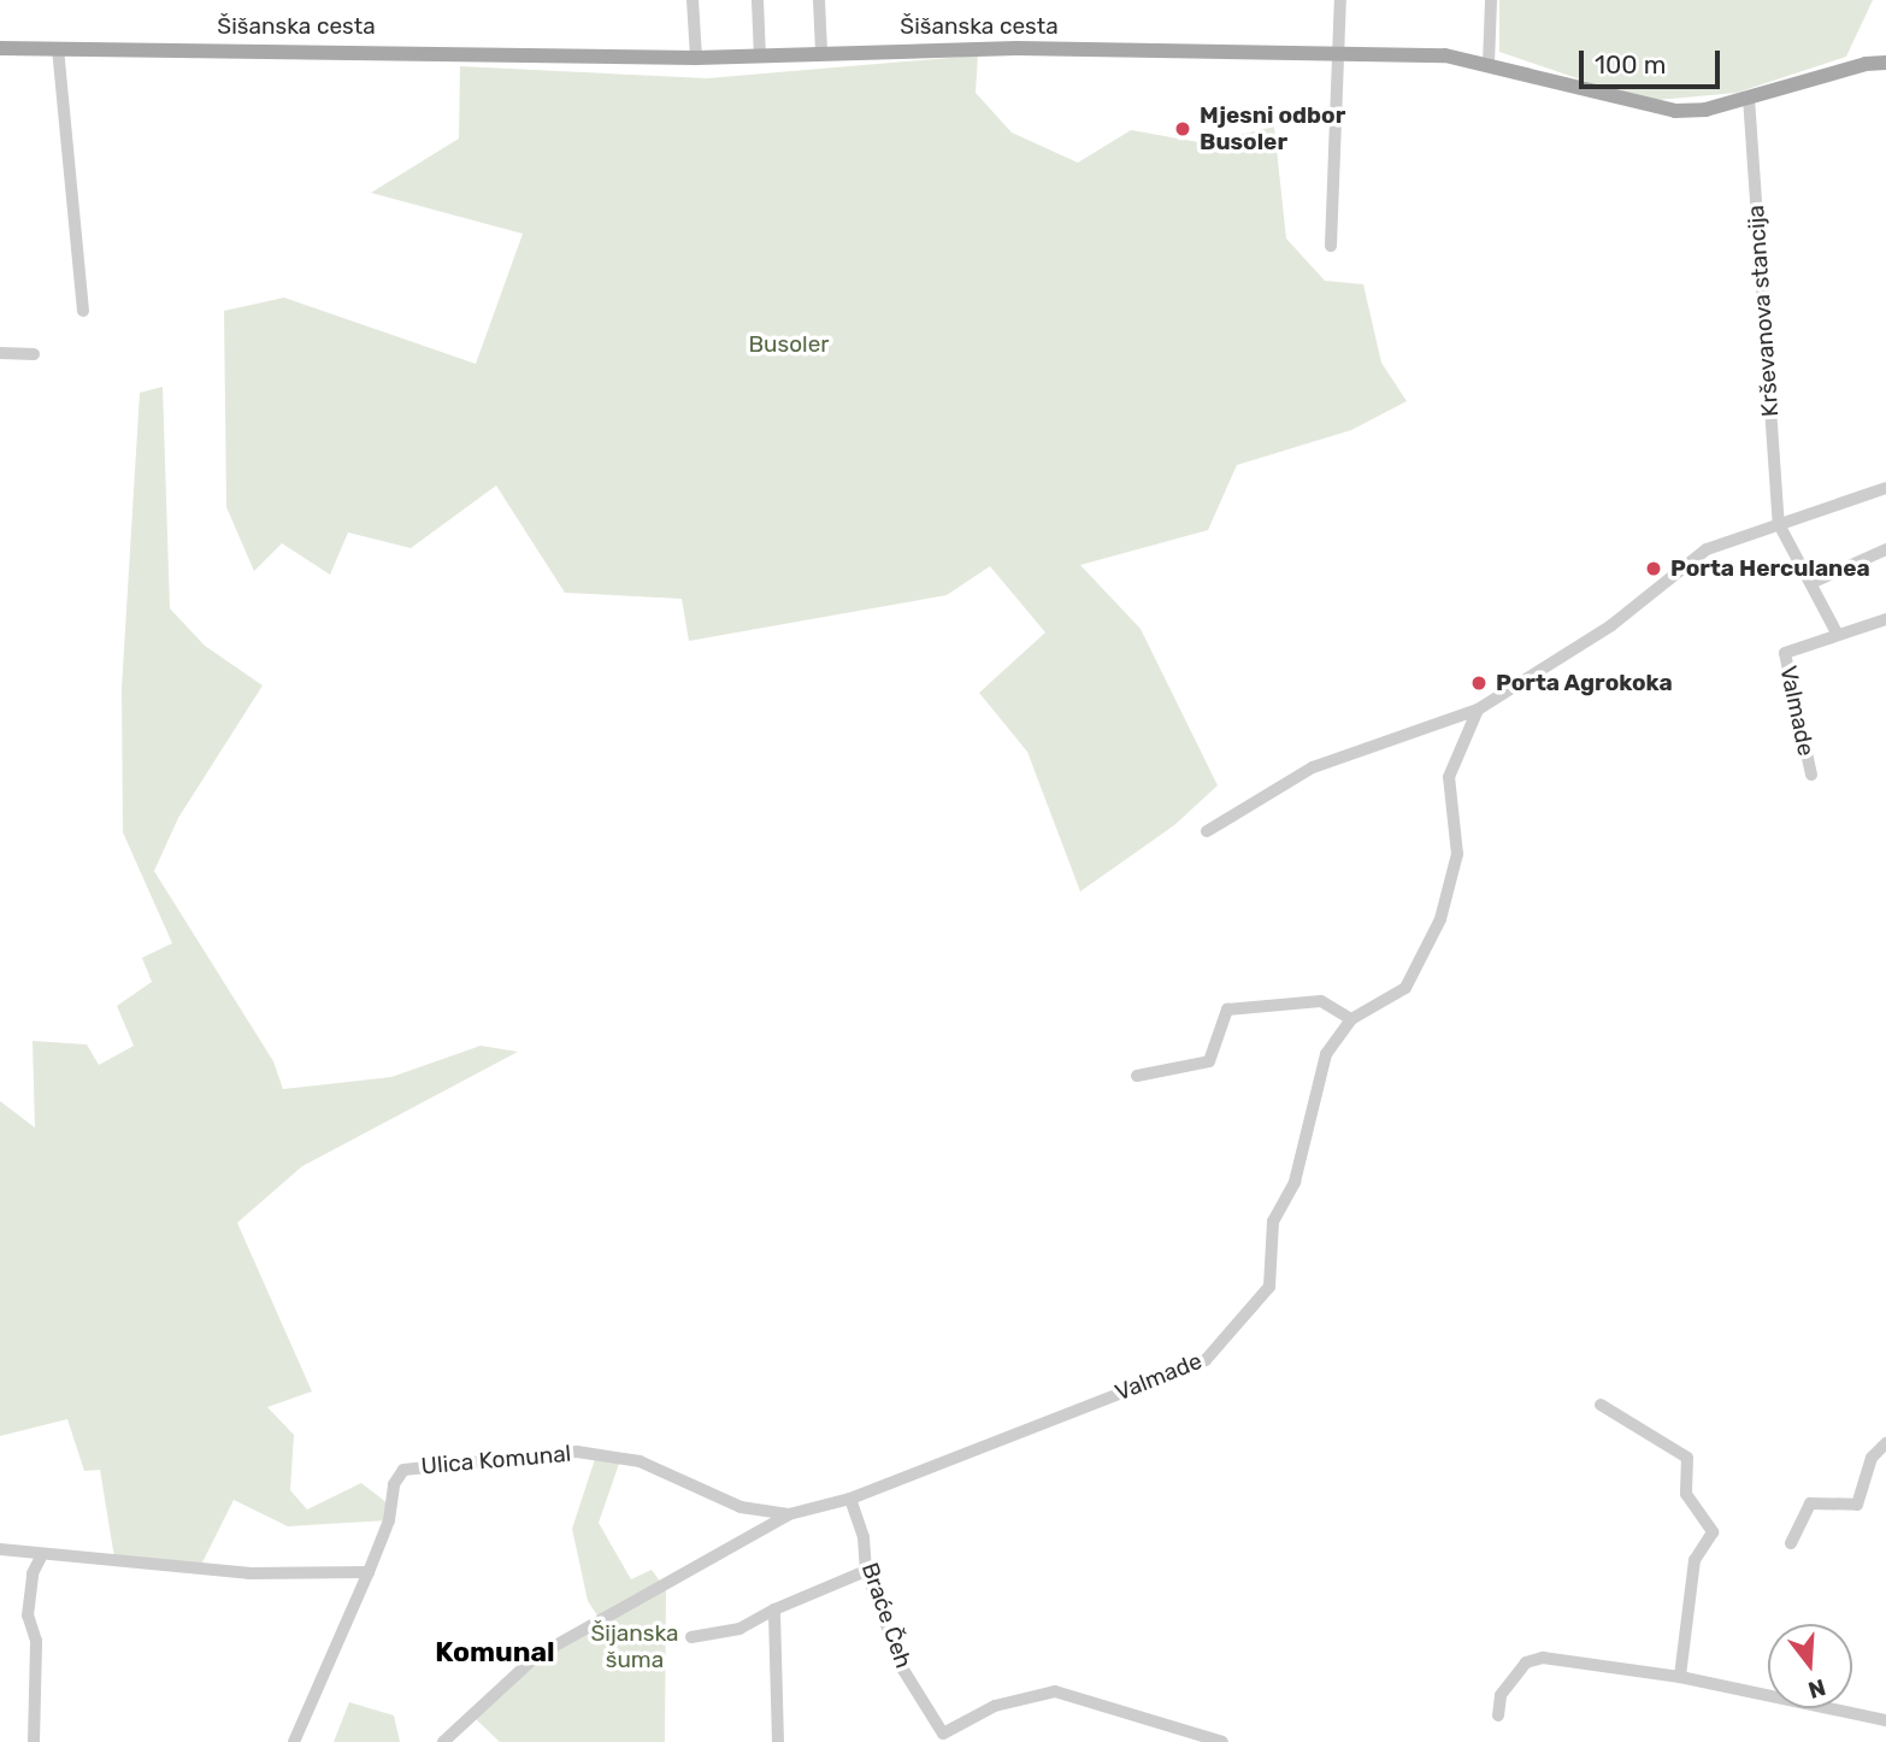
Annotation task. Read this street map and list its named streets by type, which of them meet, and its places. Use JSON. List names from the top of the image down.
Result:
{
  "streets": {
    "main road": ["Šišanska cesta"],
    "street": [
      "Krševanova stancija",
      "Valmade",
      "Ulica Komunal",
      "Braće Čeh"
    ]
  },
  "crossings": [
    ["Šišanska cesta", "Krševanova stancija"],
    ["Valmade", "Ulica Komunal"],
    ["Valmade", "Braće Čeh"],
    ["Ulica Komunal", "Braće Čeh"]
  ],
  "districts": ["Komunal"],
  "parks": ["Busoler", "Šijanska šuma"],
  "places": ["Mjesni odbor Busoler", "Porta Herculanea", "Porta Agrokoka"],
  "scale_bar": "100 m",
  "north": "bottom"
}
